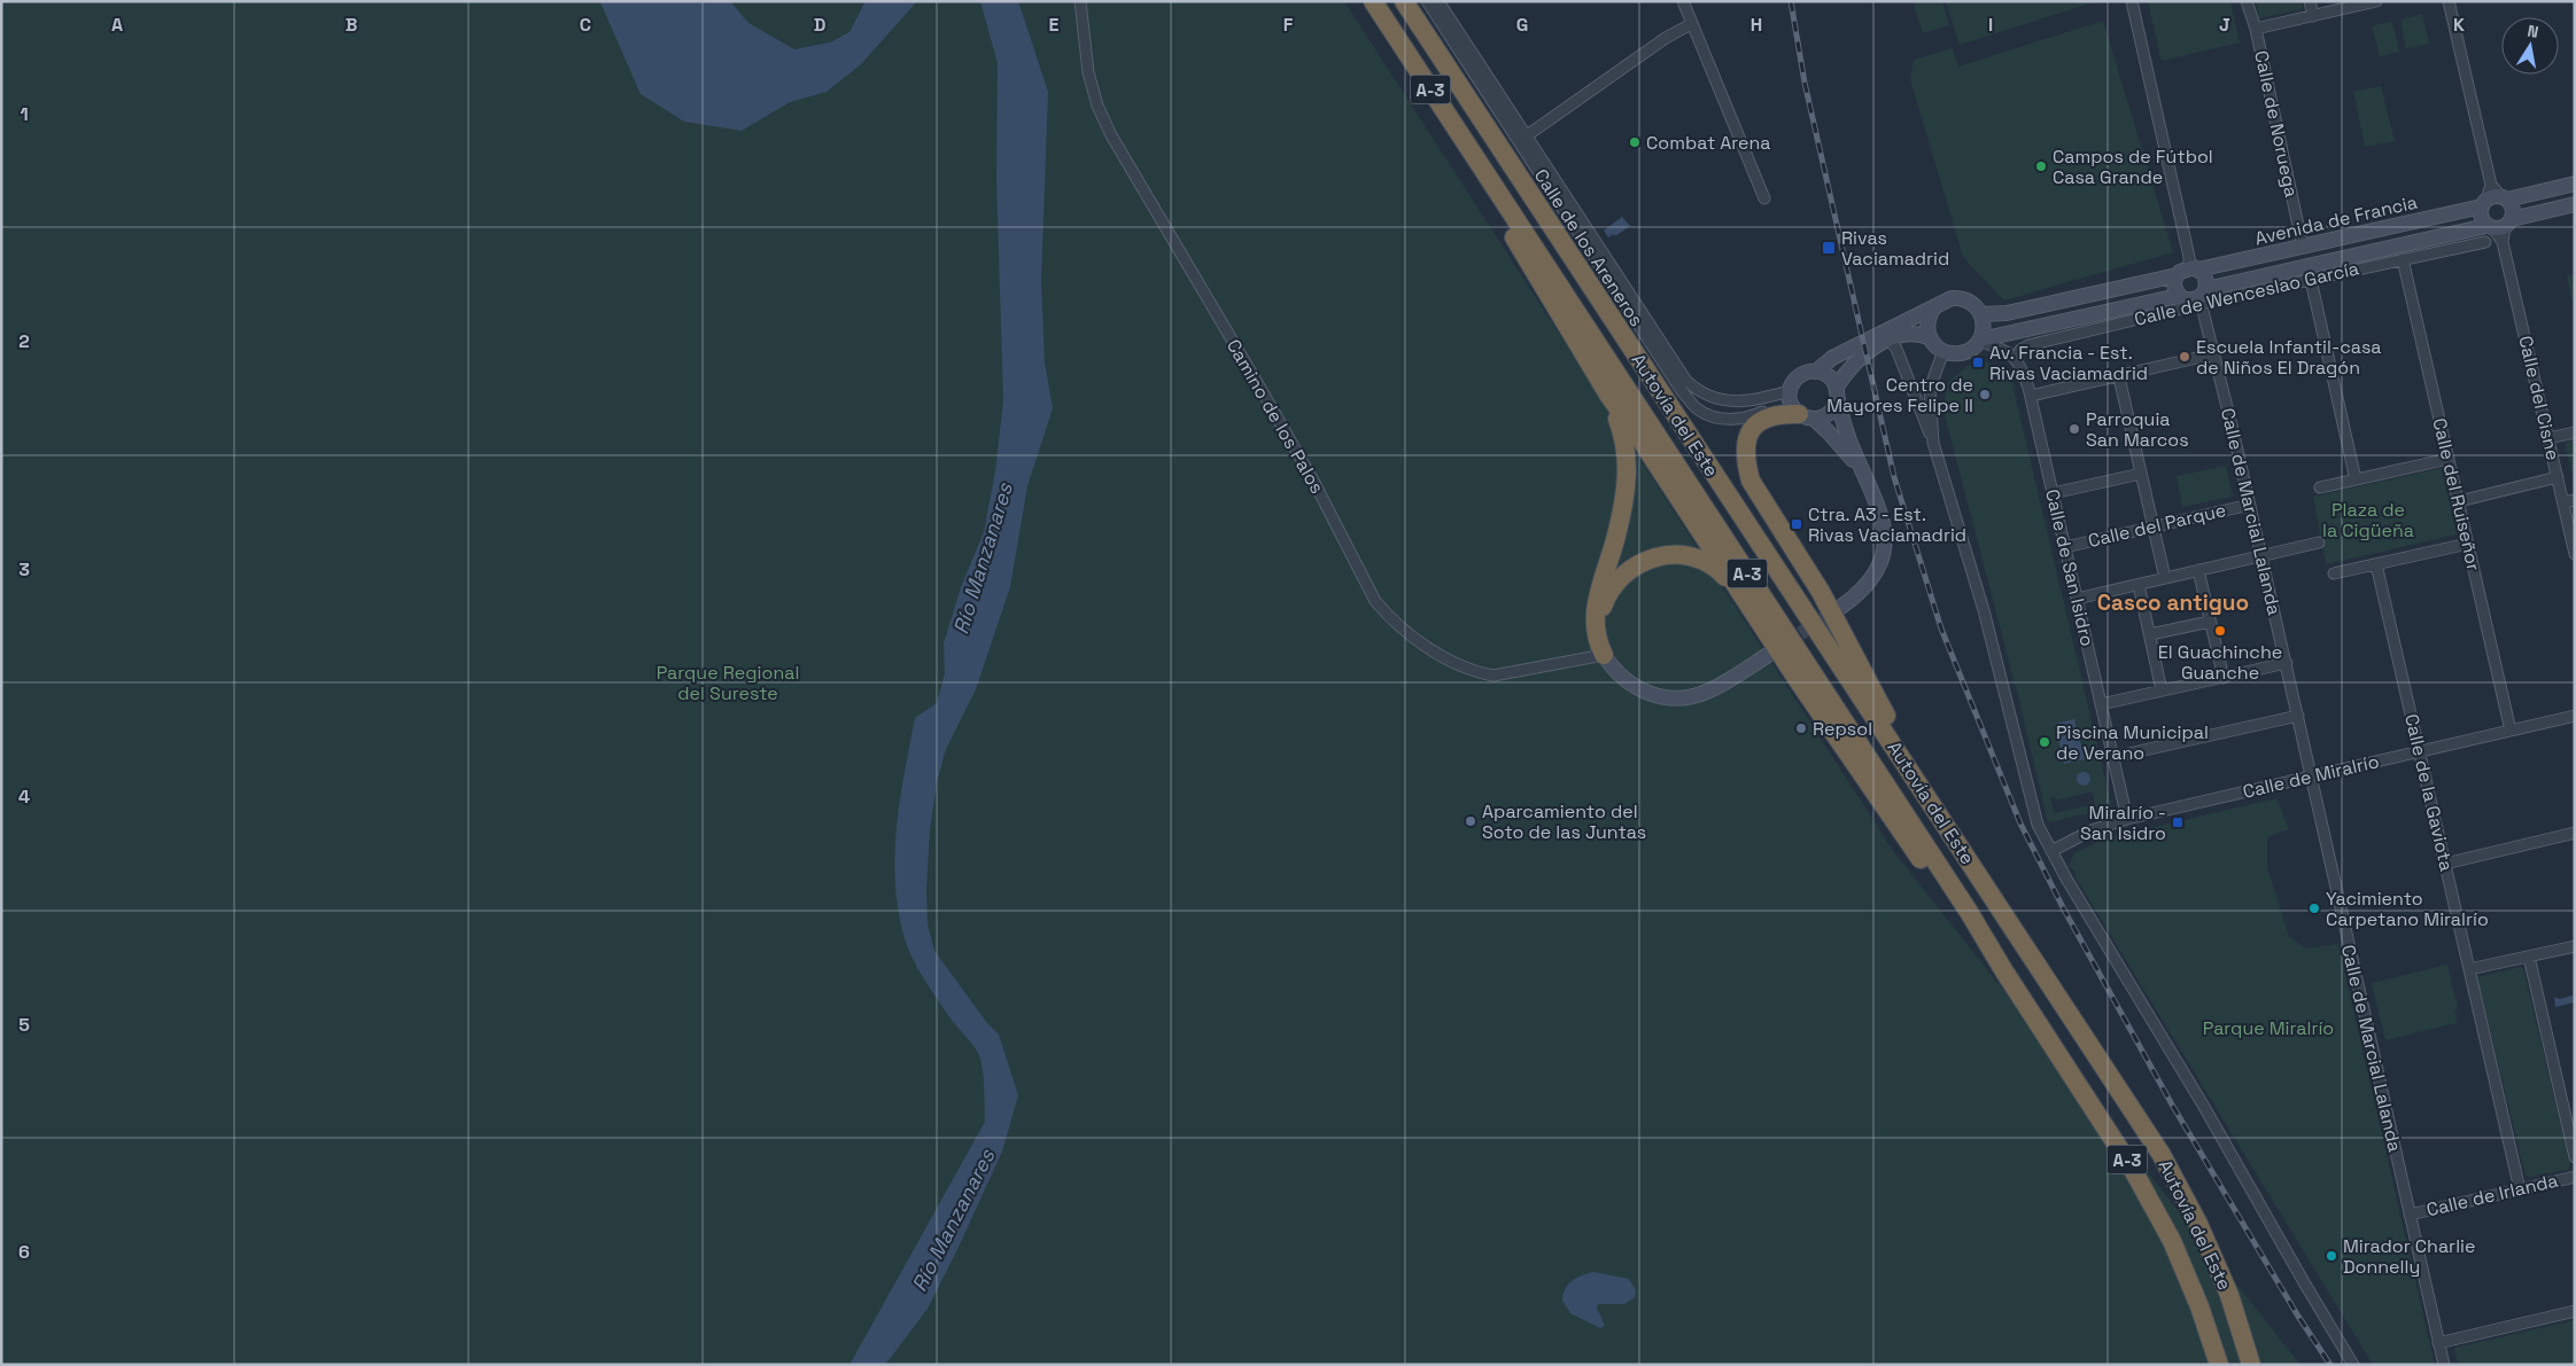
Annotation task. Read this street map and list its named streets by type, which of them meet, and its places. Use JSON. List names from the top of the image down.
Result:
{
  "streets": {
    "highway": ["A-3", "Autovía del Este"],
    "street": [
      "Calle de Noruega",
      "Avenida de Francia",
      "Calle de los Areneros",
      "Calle de Wenceslao García",
      "Calle del Cisne",
      "Camino de los Palos",
      "Calle del Ruiseñor",
      "Calle de Marcial Lalanda",
      "Calle del Parque",
      "Calle de San Isidro",
      "Calle de Miralrío",
      "Calle de la Gaviota",
      "Calle de Irlanda"
    ]
  },
  "crossings": [
    ["Calle de Noruega", "Avenida de Francia"],
    ["Avenida de Francia", "Calle de Wenceslao García"],
    ["Avenida de Francia", "Calle del Cisne"],
    ["Avenida de Francia", "Calle de Marcial Lalanda"],
    ["Calle de Wenceslao García", "Calle del Ruiseñor"],
    ["Calle de Wenceslao García", "Calle de Marcial Lalanda"],
    ["Calle de Wenceslao García", "Calle de San Isidro"],
    ["Calle del Ruiseñor", "Calle de Miralrío"],
    ["Calle de Marcial Lalanda", "Calle del Parque"],
    ["Calle de Marcial Lalanda", "Calle de Miralrío"],
    ["Calle de Marcial Lalanda", "Calle de Irlanda"],
    ["Calle del Parque", "Calle de San Isidro"],
    ["Calle de San Isidro", "Calle de Miralrío"],
    ["Calle de Miralrío", "Calle de la Gaviota"],
    ["Calle de la Gaviota", "Calle de Irlanda"]
  ],
  "districts": ["Casco antiguo"],
  "water": ["Río Manzanares"],
  "parks": ["Plaza de la Cigüeña", "Parque Regional del Sureste", "Parque Miralrío"],
  "places": {
    "other": [
      "Combat Arena",
      "Campos de Fútbol Casa Grande",
      "Escuela Infantil-casa de Niños El Dragón",
      "Centro de Mayores Felipe II",
      "Parroquia San Marcos",
      "El Guachinche Guanche",
      "Repsol",
      "Piscina Municipal de Verano",
      "Aparcamiento del Soto de las Juntas",
      "Yacimiento Carpetano Miralrío",
      "Mirador Charlie Donnelly"
    ],
    "transit": [
      "Rivas Vaciamadrid",
      "Av. Francia - Est. Rivas Vaciamadrid",
      "Ctra. A3 - Est. Rivas Vaciamadrid",
      "Miralrío - San Isidro"
    ]
  },
  "north": "top",
  "grid": {
    "columns": [
      "A",
      "B",
      "C",
      "D",
      "E",
      "F",
      "G",
      "H",
      "I",
      "J",
      "K"
    ],
    "rows": [
      "1",
      "2",
      "3",
      "4",
      "5",
      "6"
    ]
  }
}
